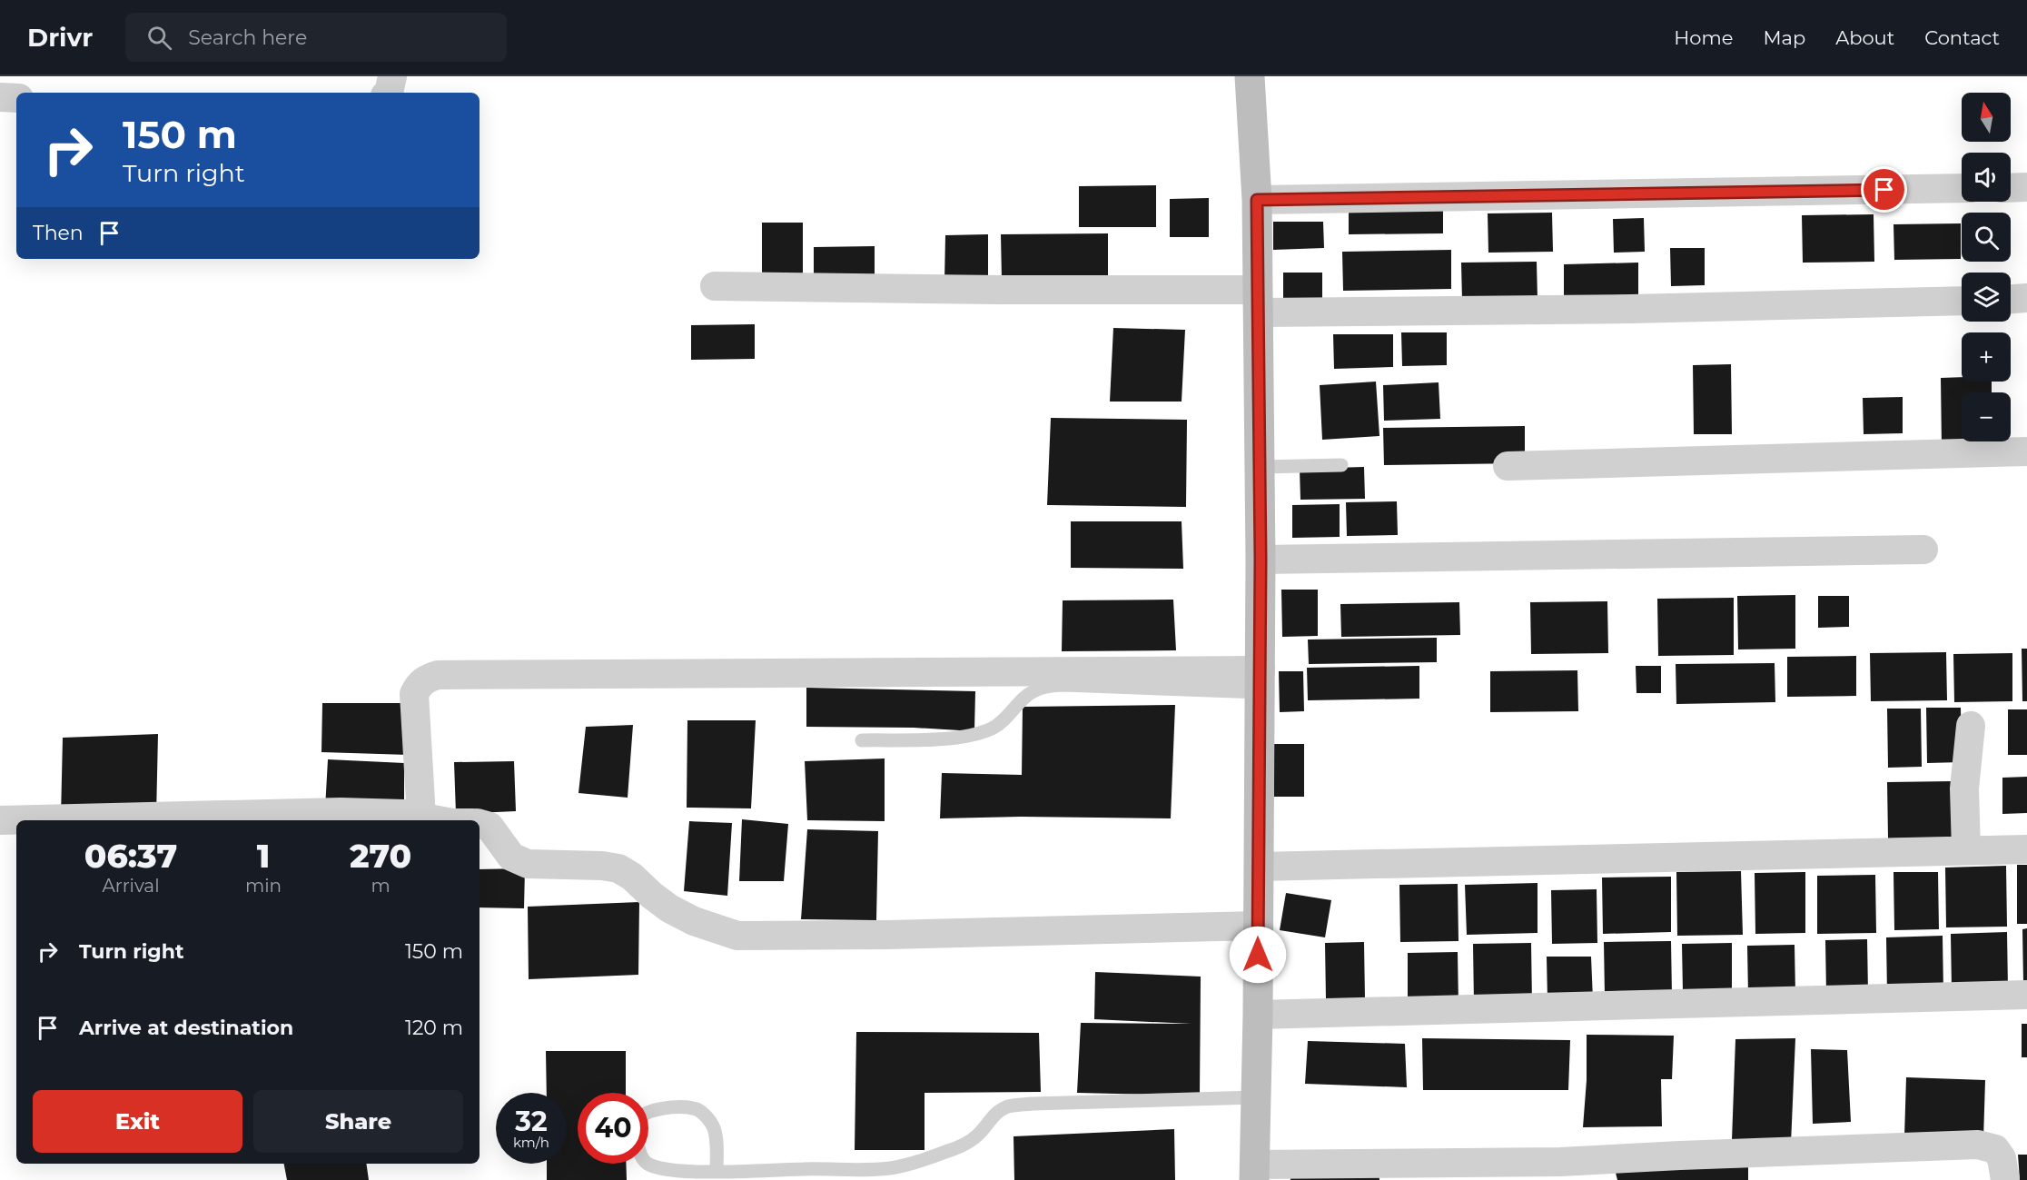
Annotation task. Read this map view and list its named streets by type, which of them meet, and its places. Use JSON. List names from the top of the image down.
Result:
{
  "north": "top",
  "page": {
    "header": "Drivr",
    "search": "Search here",
    "nav": [
      "Home",
      "Map",
      "About",
      "Contact"
    ],
    "map_buttons": ["+", "−"],
    "turn": ["150 m", "Turn right"],
    "then": "Then",
    "eta": [
      "06:37",
      "Arrival",
      "1",
      "min",
      "270",
      "m"
    ],
    "list": [
      {
        "name": "Turn right",
        "value": "150 m"
      },
      {
        "name": "Arrive at destination",
        "value": "120 m"
      }
    ],
    "buttons": ["Exit", "Share"],
    "speed": "32 km/h",
    "limit": "40"
  }
}
